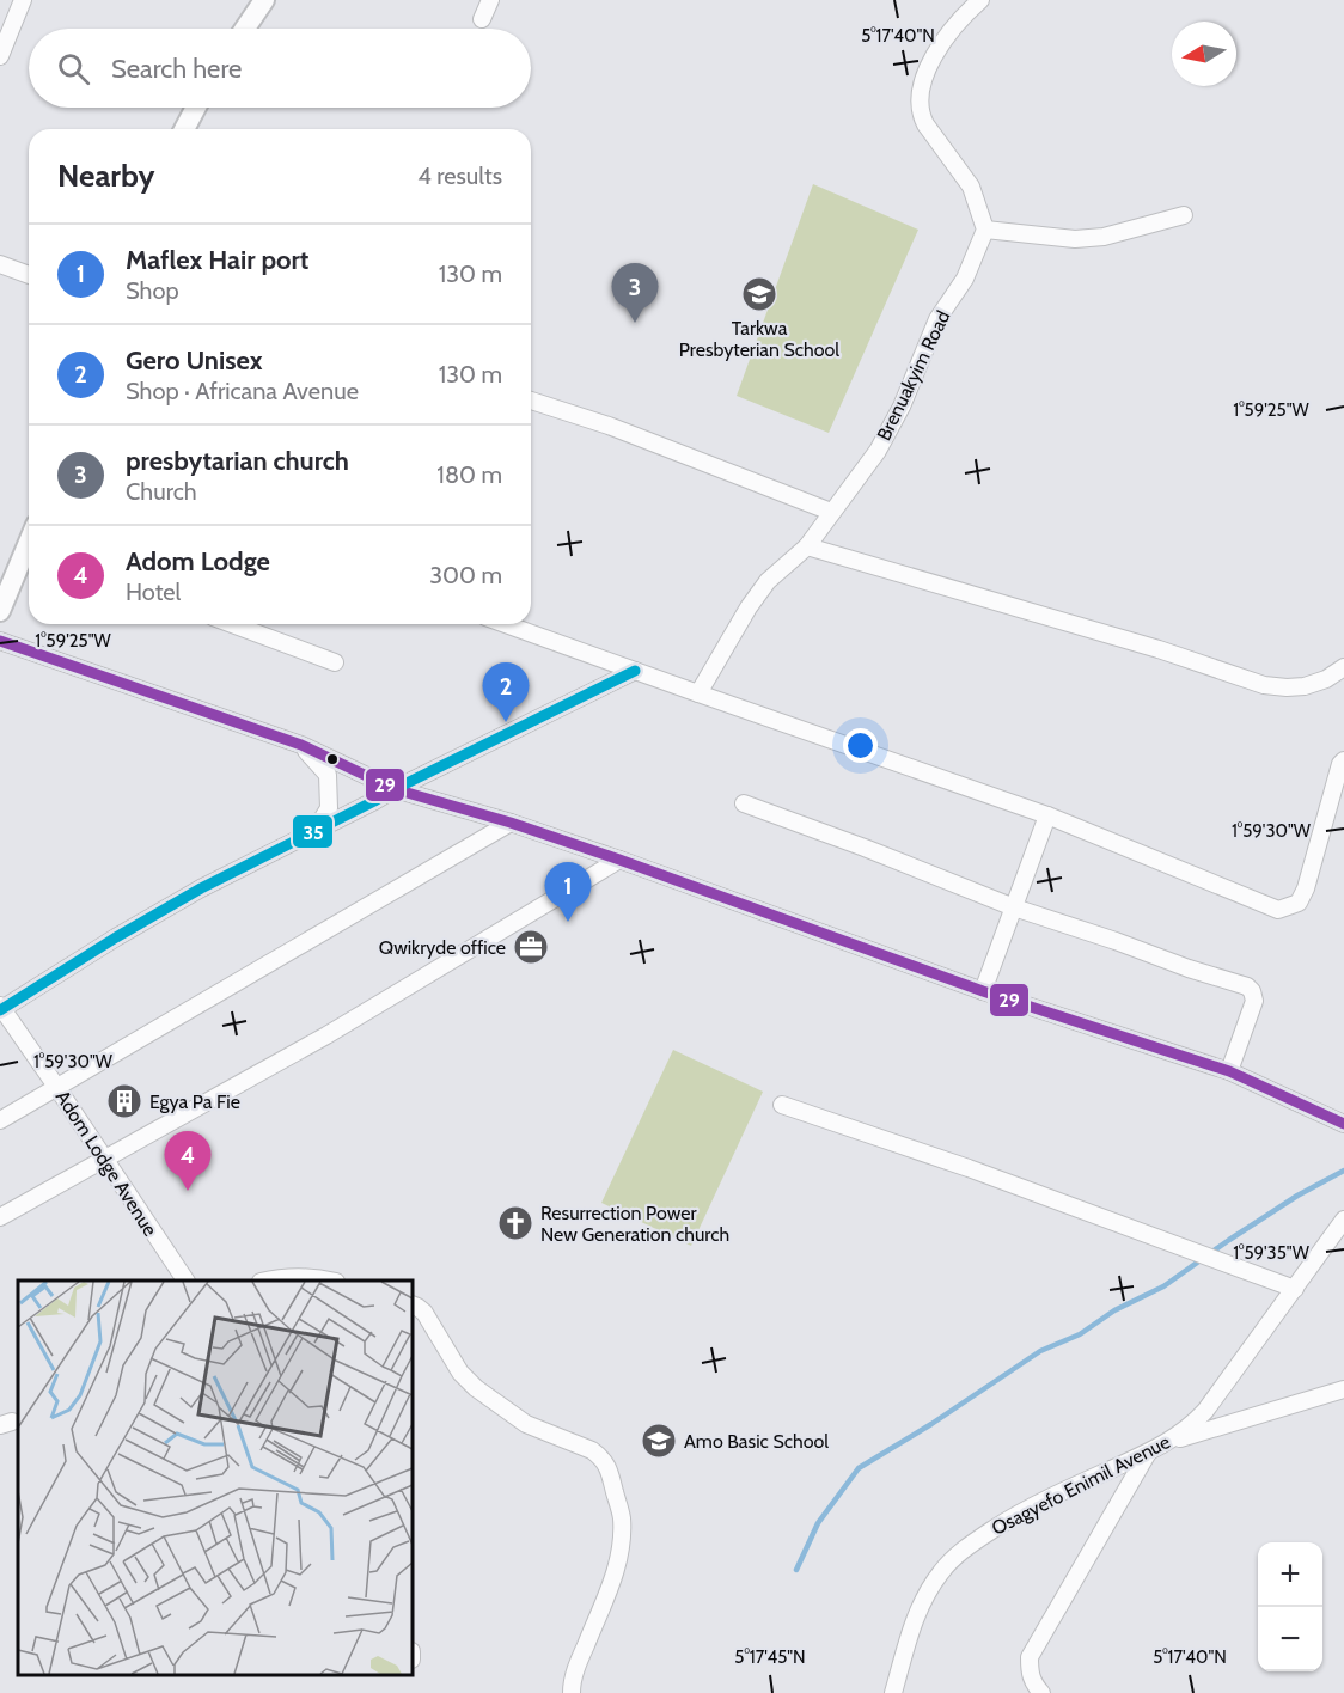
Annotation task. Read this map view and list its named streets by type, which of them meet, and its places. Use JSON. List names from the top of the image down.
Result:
{
  "streets": {
    "street": ["Brenuakyim Road", "Adom Lodge Avenue", "Osagyefo Enimil Avenue"]
  },
  "places": {
    "school or university": ["Tarkwa Presbyterian School", "Amo Basic School"],
    "office": ["Qwikryde office"],
    "building": ["Egya Pa Fie"],
    "church": ["Resurrection Power New Generation church"]
  },
  "lines": ["transit line 29", "transit line 35"],
  "north": "left",
  "page": {
    "search": "Search here",
    "heading": ["Nearby", "4 results"],
    "list": [
      {
        "mark": "1",
        "name": "Maflex Hair port",
        "note": "Shop",
        "value": "130 m"
      },
      {
        "mark": "2",
        "name": "Gero Unisex",
        "note": "Shop · Africana Avenue",
        "value": "130 m"
      },
      {
        "mark": "3",
        "name": "presbytarian church",
        "note": "Church",
        "value": "180 m"
      },
      {
        "mark": "4",
        "name": "Adom Lodge",
        "note": "Hotel",
        "value": "300 m"
      }
    ],
    "pins": [
      "3",
      "2",
      "1",
      "4"
    ],
    "map_buttons": ["+", "−"]
  },
  "coordinates": [
    "5°17'40\"N",
    "1°59'25\"W",
    "1°59'30\"W",
    "1°59'35\"W",
    "5°17'45\"N"
  ]
}
